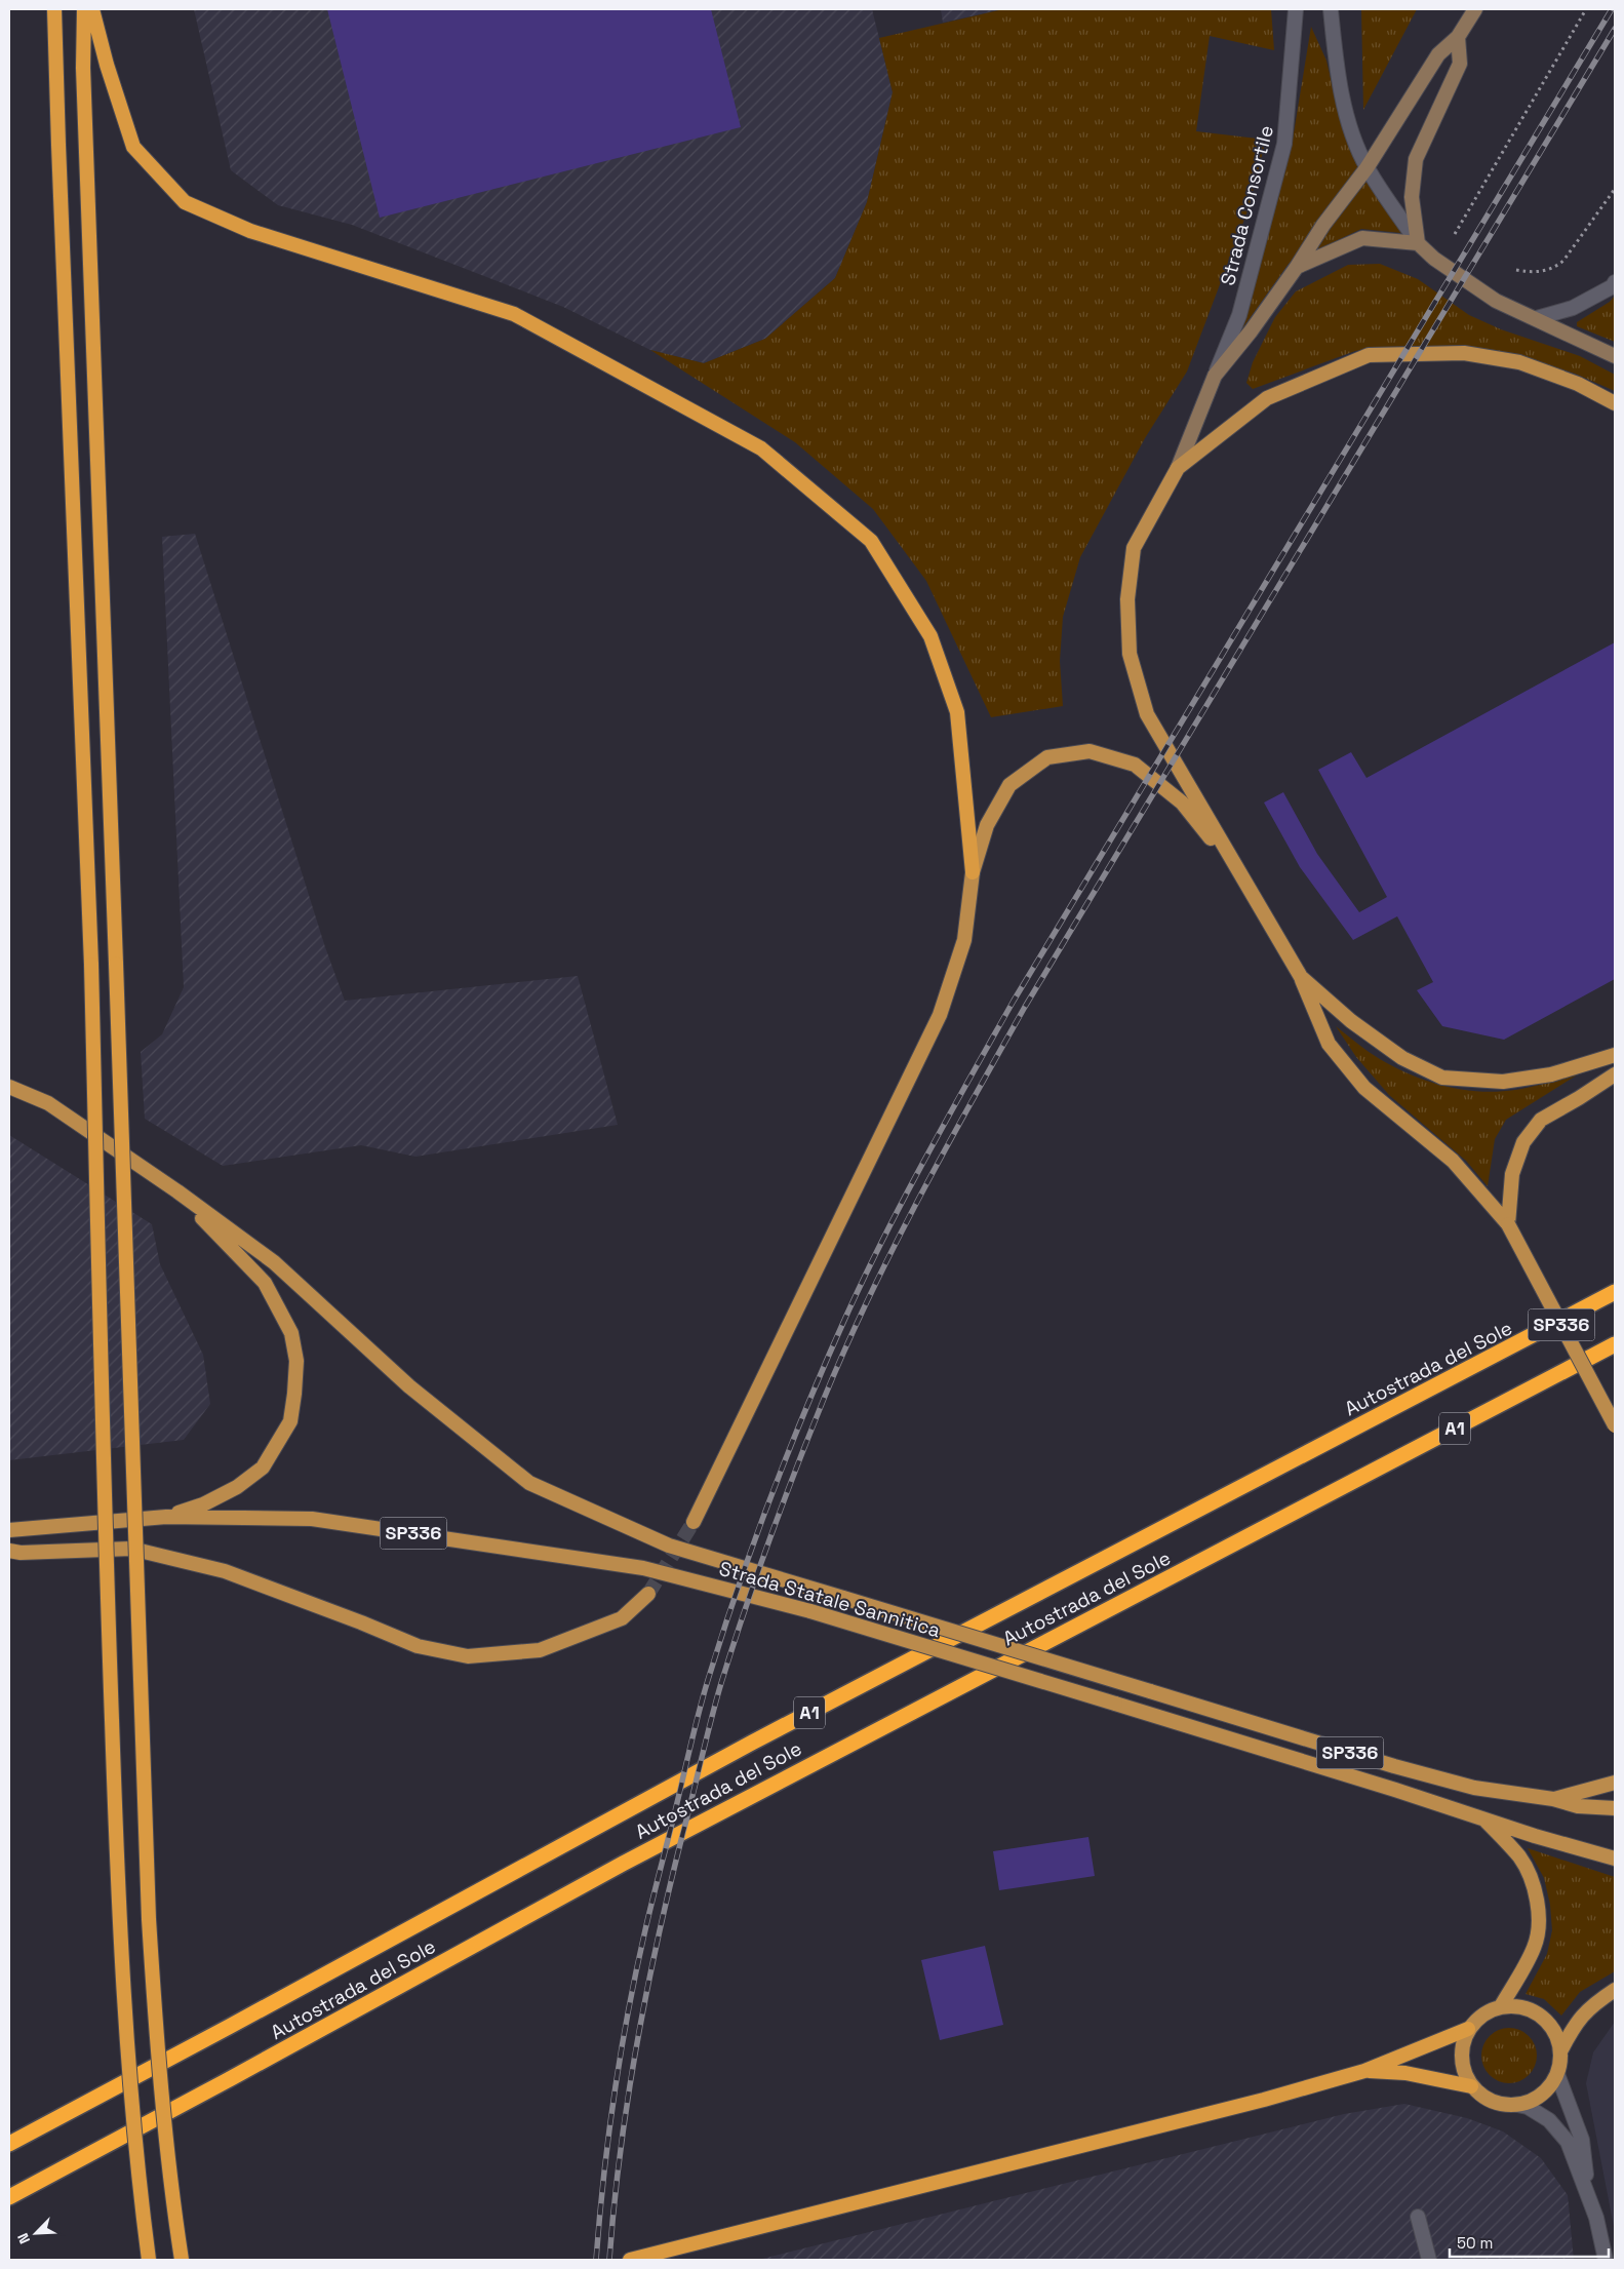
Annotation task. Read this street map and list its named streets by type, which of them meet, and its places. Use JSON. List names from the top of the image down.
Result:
{
  "streets": {
    "highway": ["Autostrada del Sole", "A1"],
    "main road": ["SP336", "Strada Statale Sannitica"],
    "street": ["Strada Consortile"]
  },
  "crossings": [
    ["SP336", "Strada Statale Sannitica"]
  ],
  "scale_bar": "50 m",
  "north": "bottom left"
}
